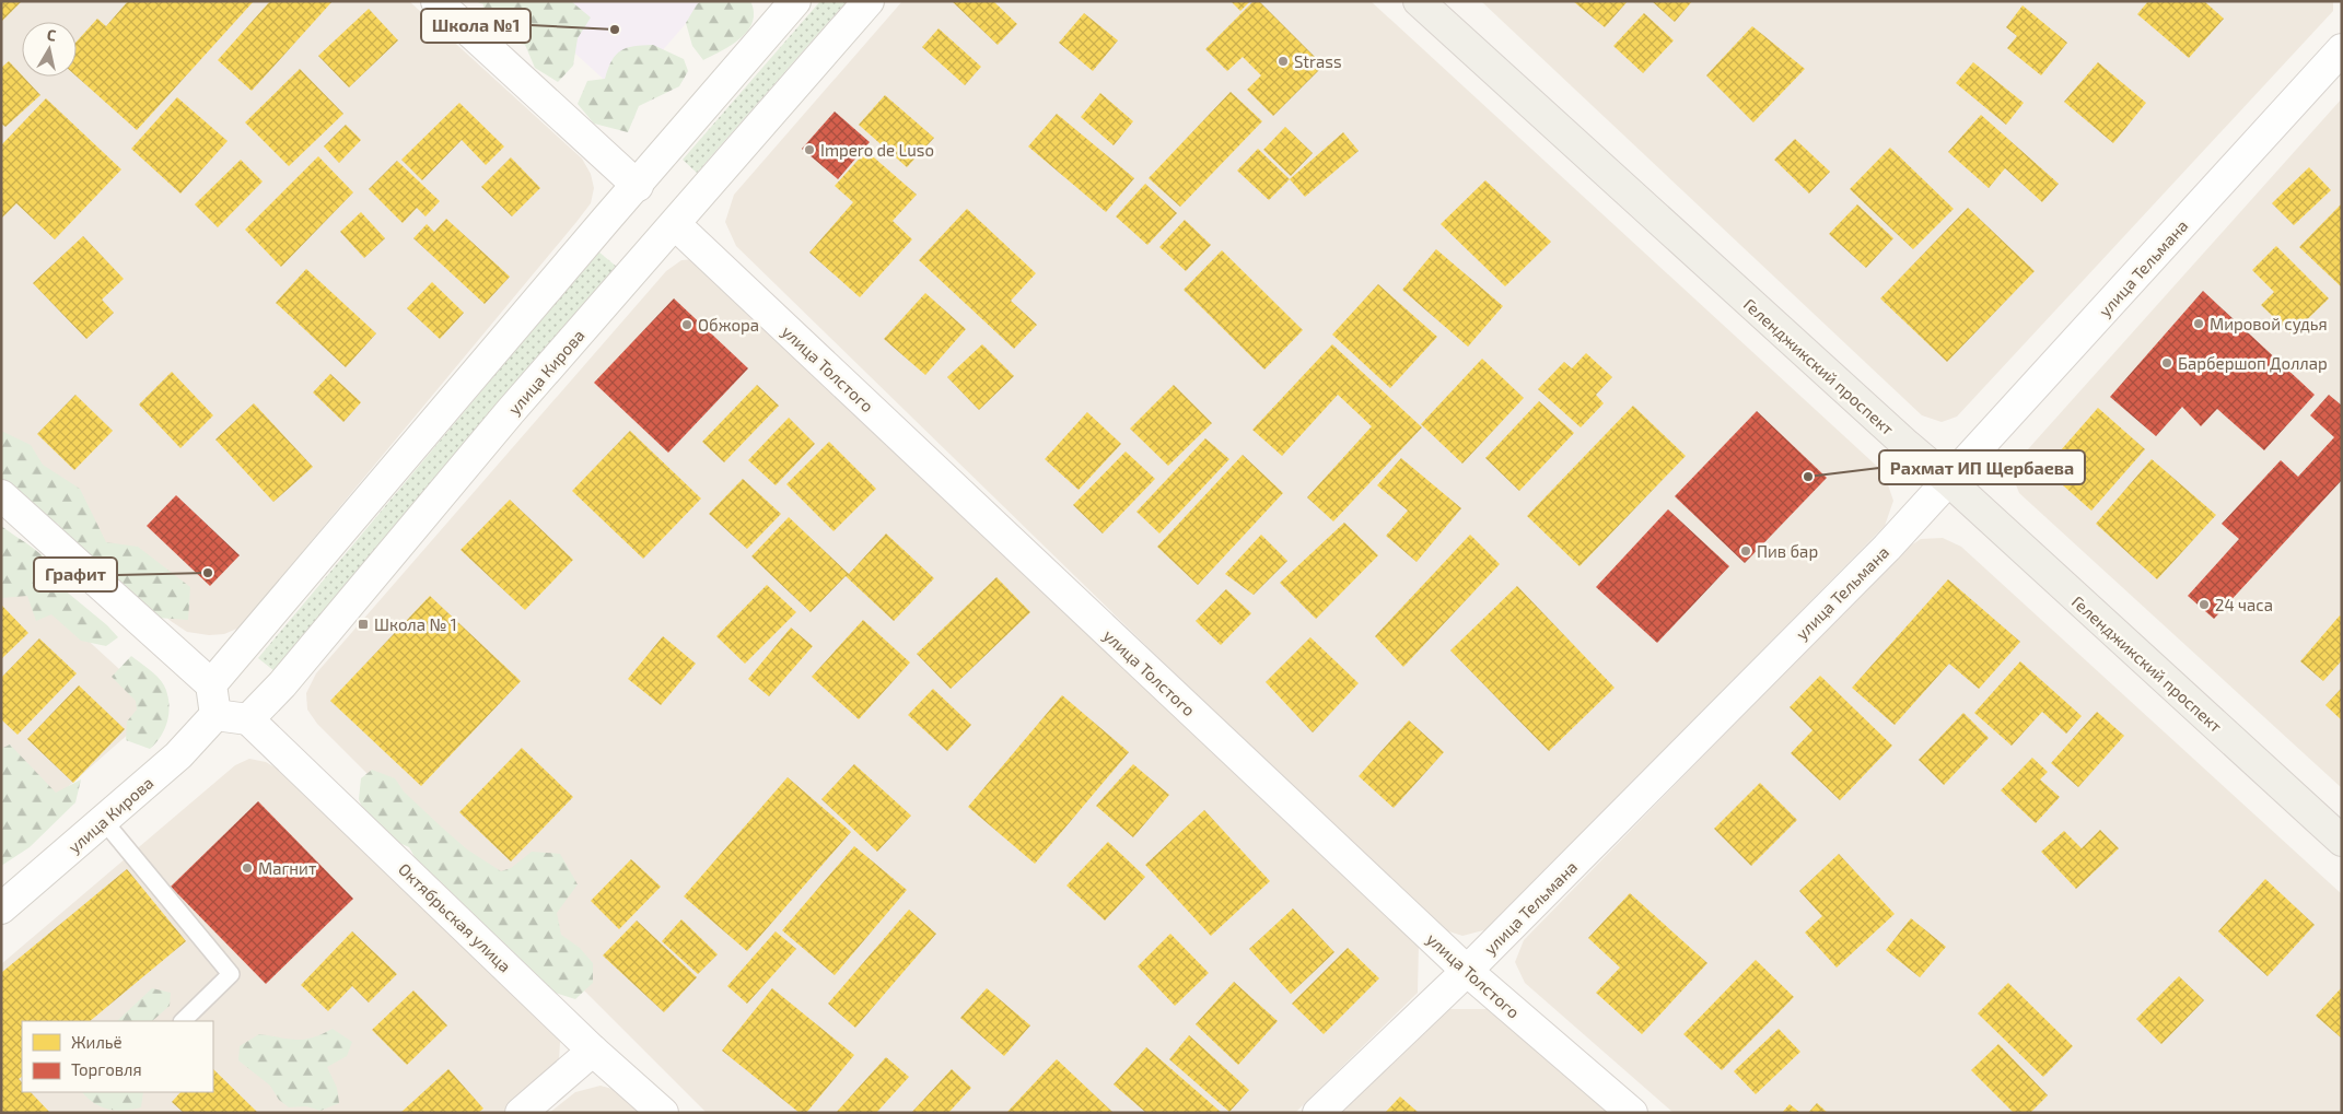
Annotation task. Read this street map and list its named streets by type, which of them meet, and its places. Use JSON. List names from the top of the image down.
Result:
{
  "streets": {
    "main road": ["Геленджикский проспект"],
    "street": [
      "улица Тельмана",
      "улица Толстого",
      "улица Кирова",
      "Октябрьская улица"
    ]
  },
  "crossings": [
    ["улица Тельмана", "Геленджикский проспект"],
    ["улица Тельмана", "улица Толстого"],
    ["улица Толстого", "улица Кирова"],
    ["улица Кирова", "Октябрьская улица"]
  ],
  "places": {
    "other": [
      "Школа №1",
      "Strass",
      "Impero de Luso",
      "Мировой судья",
      "Обжора",
      "Барбершоп Доллар",
      "Рахмат ИП Щербаева",
      "Пив бар",
      "Графит",
      "24 часа",
      "Магнит"
    ],
    "transit": ["Школа № 1"]
  },
  "legend": ["Жильё", "Торговля"],
  "north": "top"
}
